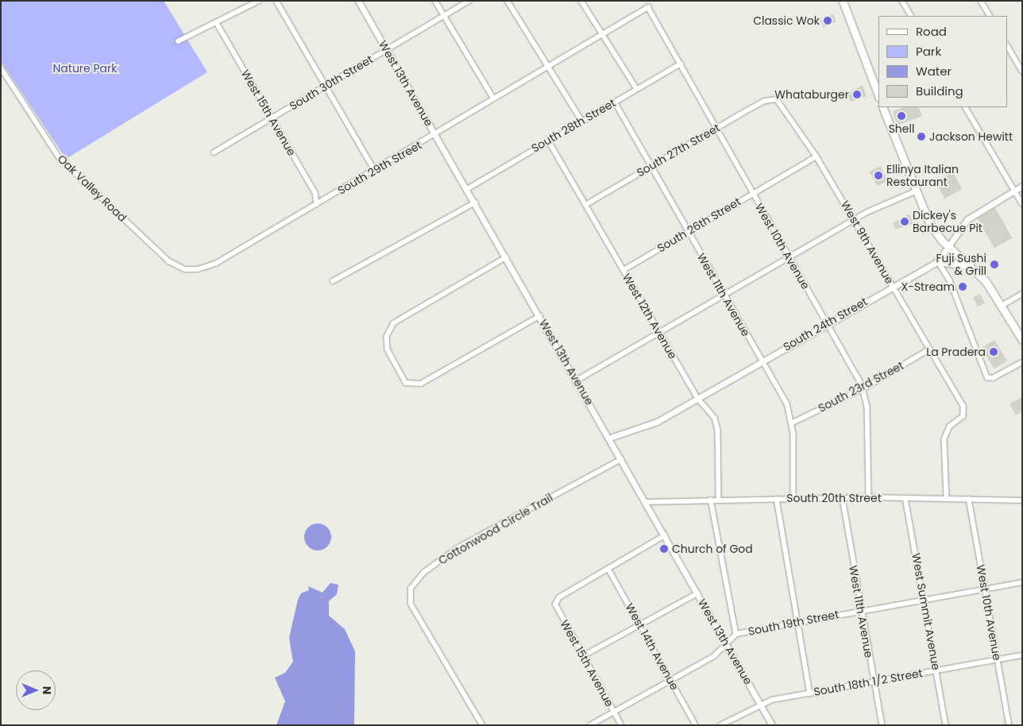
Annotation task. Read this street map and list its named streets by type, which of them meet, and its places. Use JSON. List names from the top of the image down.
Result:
{
  "streets": {
    "street": [
      "South 30th Street",
      "West 13th Avenue",
      "West 15th Avenue",
      "South 28th Street",
      "South 27th Street",
      "South 29th Street",
      "Oak Valley Road",
      "South 26th Street",
      "West 9th Avenue",
      "West 10th Avenue",
      "West 11th Avenue",
      "West 12th Avenue",
      "South 24th Street",
      "South 23rd Street",
      "South 20th Street",
      "Cottonwood Circle Trail",
      "West Summit Avenue",
      "South 19th Street",
      "West 14th Avenue",
      "South 18th 1/2 Street"
    ]
  },
  "crossings": [
    ["South 30th Street", "West 13th Avenue"],
    ["South 30th Street", "West 15th Avenue"],
    ["West 13th Avenue", "South 28th Street"],
    ["West 13th Avenue", "South 29th Street"],
    ["West 13th Avenue", "South 24th Street"],
    ["West 13th Avenue", "South 20th Street"],
    ["West 13th Avenue", "Cottonwood Circle Trail"],
    ["West 13th Avenue", "South 19th Street"],
    ["West 13th Avenue", "South 18th 1/2 Street"],
    ["West 15th Avenue", "South 29th Street"],
    ["West 15th Avenue", "South 19th Street"],
    ["West 15th Avenue", "West 14th Avenue"],
    ["South 28th Street", "West 10th Avenue"],
    ["South 28th Street", "West 11th Avenue"],
    ["South 28th Street", "West 12th Avenue"],
    ["South 27th Street", "West 9th Avenue"],
    ["South 27th Street", "West 10th Avenue"],
    ["South 27th Street", "West 11th Avenue"],
    ["South 27th Street", "West 12th Avenue"],
    ["South 29th Street", "Oak Valley Road"],
    ["South 29th Street", "West 10th Avenue"],
    ["South 26th Street", "West 9th Avenue"],
    ["South 26th Street", "West 10th Avenue"],
    ["South 26th Street", "West 11th Avenue"],
    ["South 26th Street", "West 12th Avenue"],
    ["West 9th Avenue", "South 24th Street"],
    ["West 9th Avenue", "South 23rd Street"],
    ["West 9th Avenue", "South 20th Street"],
    ["West 10th Avenue", "South 24th Street"],
    ["West 10th Avenue", "South 23rd Street"],
    ["West 10th Avenue", "South 20th Street"],
    ["West 10th Avenue", "South 19th Street"],
    ["West 10th Avenue", "South 18th 1/2 Street"],
    ["West 11th Avenue", "South 24th Street"],
    ["West 11th Avenue", "South 23rd Street"],
    ["West 11th Avenue", "South 20th Street"],
    ["West 11th Avenue", "South 19th Street"],
    ["West 11th Avenue", "South 18th 1/2 Street"],
    ["West 12th Avenue", "South 24th Street"],
    ["West 12th Avenue", "South 20th Street"],
    ["South 20th Street", "West Summit Avenue"],
    ["West Summit Avenue", "South 19th Street"],
    ["West Summit Avenue", "South 18th 1/2 Street"],
    ["South 19th Street", "West 14th Avenue"]
  ],
  "parks": ["Nature Park"],
  "places": [
    "Classic Wok",
    "Whataburger",
    "Shell",
    "Jackson Hewitt",
    "Ellinya Italian Restaurant",
    "Dickey's Barbecue Pit",
    "Fuji Sushi & Grill",
    "X-Stream",
    "La Pradera",
    "Church of God"
  ],
  "legend": [
    "Road",
    "Park",
    "Water",
    "Building"
  ],
  "north": "right"
}
